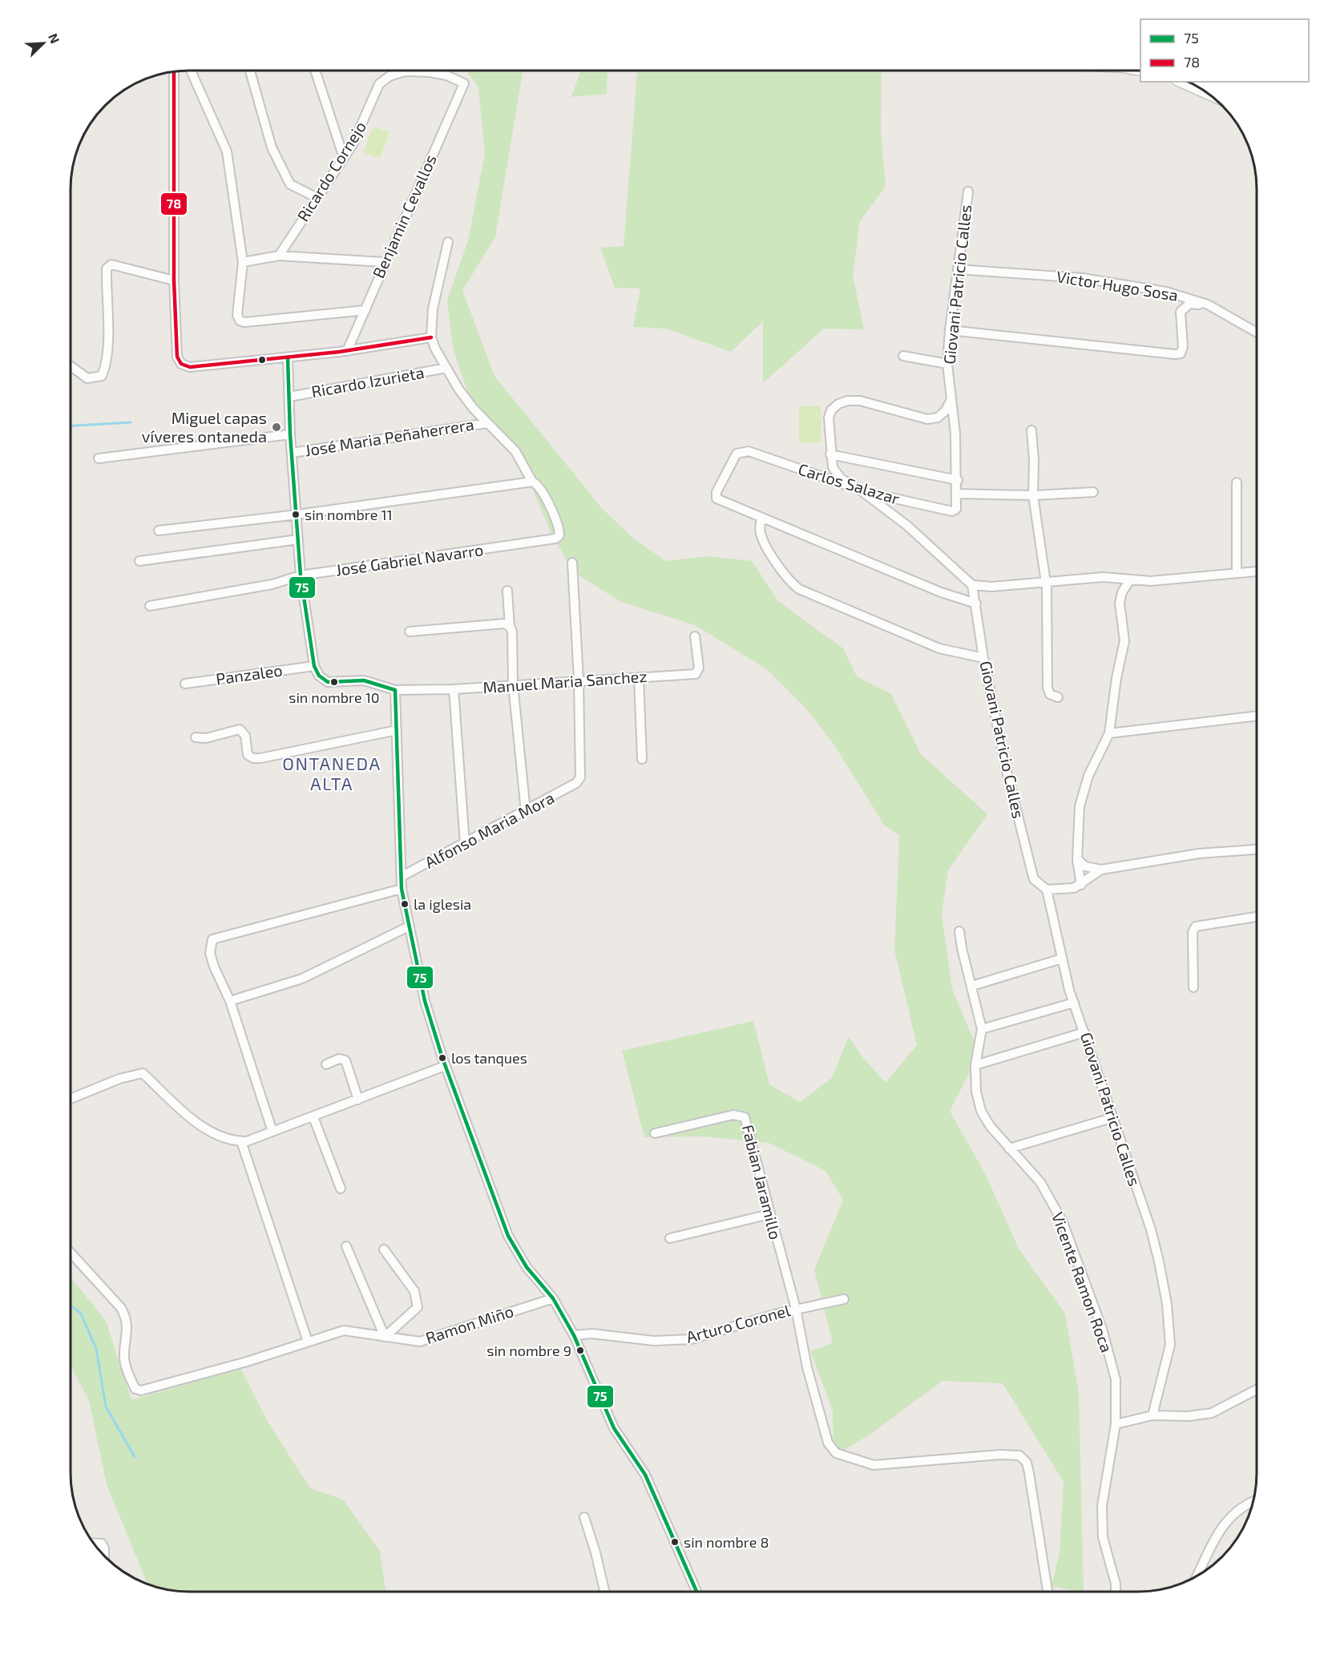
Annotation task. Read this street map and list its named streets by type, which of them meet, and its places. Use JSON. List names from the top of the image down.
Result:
{
  "streets": {
    "street": [
      "Ricardo Cornejo",
      "Benjamin Cevallos",
      "Giovani Patricio Calles",
      "Victor Hugo Sosa",
      "Ricardo Izurieta",
      "José Maria Peñaherrera",
      "Carlos Salazar",
      "José Gabriel Navarro",
      "Panzaleo",
      "Manuel Maria Sanchez",
      "Alfonso Maria Mora",
      "Fabian Jaramillo",
      "Vicente Ramon Roca",
      "Arturo Coronel",
      "Ramon Miño"
    ]
  },
  "crossings": [
    ["Ricardo Cornejo", "Benjamin Cevallos"],
    ["Giovani Patricio Calles", "Victor Hugo Sosa"],
    ["Giovani Patricio Calles", "Carlos Salazar"],
    ["Panzaleo", "Manuel Maria Sanchez"],
    ["Manuel Maria Sanchez", "Alfonso Maria Mora"],
    ["Fabian Jaramillo", "Arturo Coronel"]
  ],
  "districts": ["ONTANEDA ALTA"],
  "places": [
    "Miguel capas víveres ontaneda",
    "sin nombre 11",
    "sin nombre 10",
    "la iglesia",
    "los tanques",
    "sin nombre 9",
    "sin nombre 8"
  ],
  "lines": ["transit line 78", "transit line 75"],
  "legend": ["75", "78"],
  "north": "top right"
}
